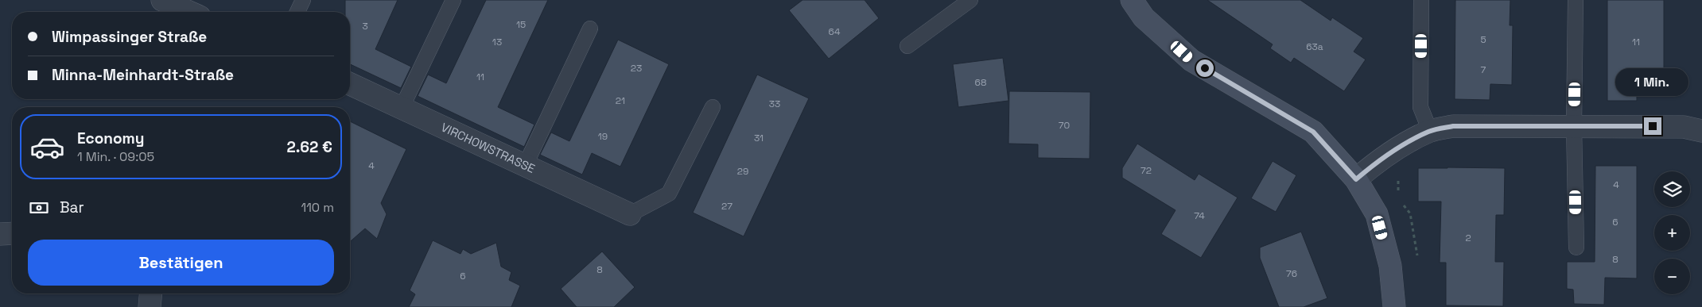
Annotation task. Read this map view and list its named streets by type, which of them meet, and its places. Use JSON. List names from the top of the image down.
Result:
{
  "streets": {
    "street": ["VIRCHOWSTRASSE"]
  },
  "house_numbers": [
    "15",
    "3",
    "64",
    "5",
    "13",
    "11",
    "63a",
    "23",
    "7",
    "11",
    "68",
    "21",
    "33",
    "70",
    "19",
    "31",
    "4",
    "72",
    "29",
    "4",
    "27",
    "74",
    "6",
    "2",
    "8",
    "8",
    "76",
    "6"
  ],
  "page": {
    "banner": ["Wimpassinger Straße", "Minna-Meinhardt-Straße"],
    "bubble": "1 Min.",
    "list": [
      {
        "name": "Economy",
        "note": "1 Min. · 09:05",
        "value": "2.62 €"
      }
    ],
    "map_buttons": ["+", "−"],
    "pay": ["Bar", "110 m"],
    "buttons": "Bestätigen"
  }
}
